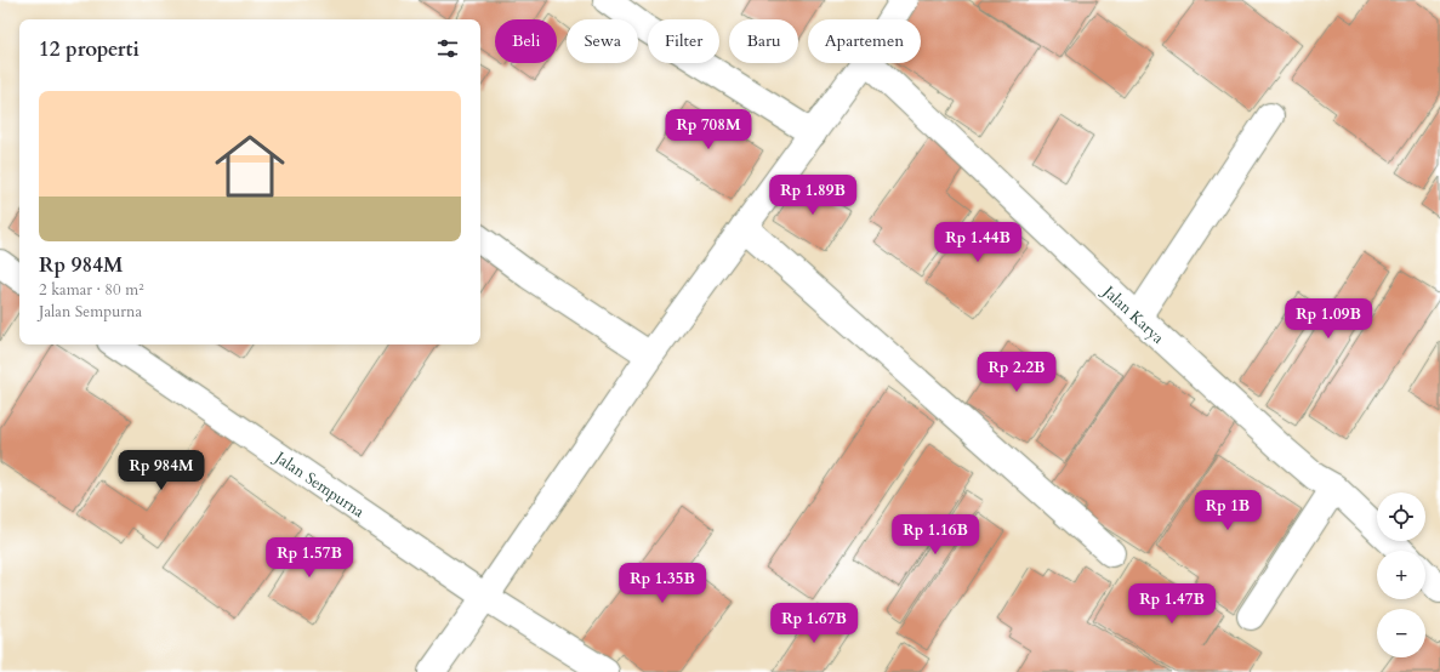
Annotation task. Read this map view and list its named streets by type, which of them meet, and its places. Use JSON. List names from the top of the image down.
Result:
{
  "streets": {
    "street": ["Jalan Karya", "Jalan Sempurna"]
  },
  "page": {
    "chip": [
      "Beli",
      "Sewa",
      "Filter",
      "Baru",
      "Apartemen"
    ],
    "heading": "12 properti",
    "list": [
      {
        "name": "Rp 984M",
        "note": "2 kamar · 80 m² · Jalan Sempurna"
      }
    ],
    "price": [
      "Rp 708M",
      "Rp 1.89B",
      "Rp 1.44B",
      "Rp 1.09B",
      "Rp 2.2B",
      "Rp 984M",
      "Rp 1B",
      "Rp 1.16B",
      "Rp 1.57B",
      "Rp 1.35B",
      "Rp 1.47B",
      "Rp 1.67B"
    ],
    "map_buttons": ["+", "−"]
  }
}
